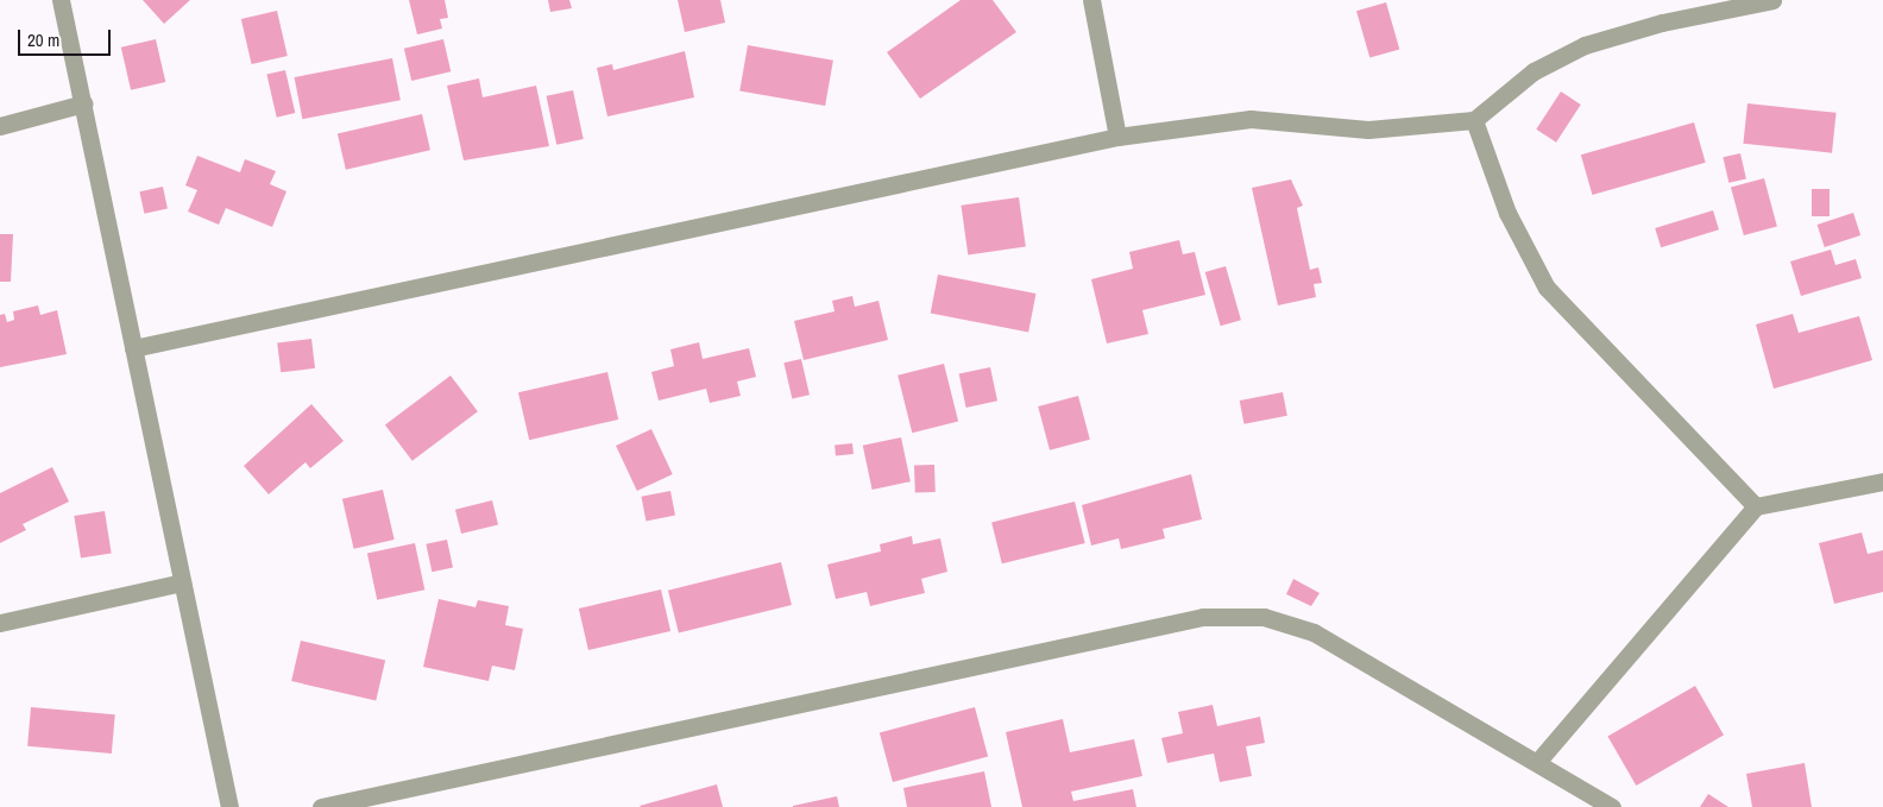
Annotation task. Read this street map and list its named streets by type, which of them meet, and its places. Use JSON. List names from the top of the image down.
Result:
{
  "scale_bar": "20 m"
}
